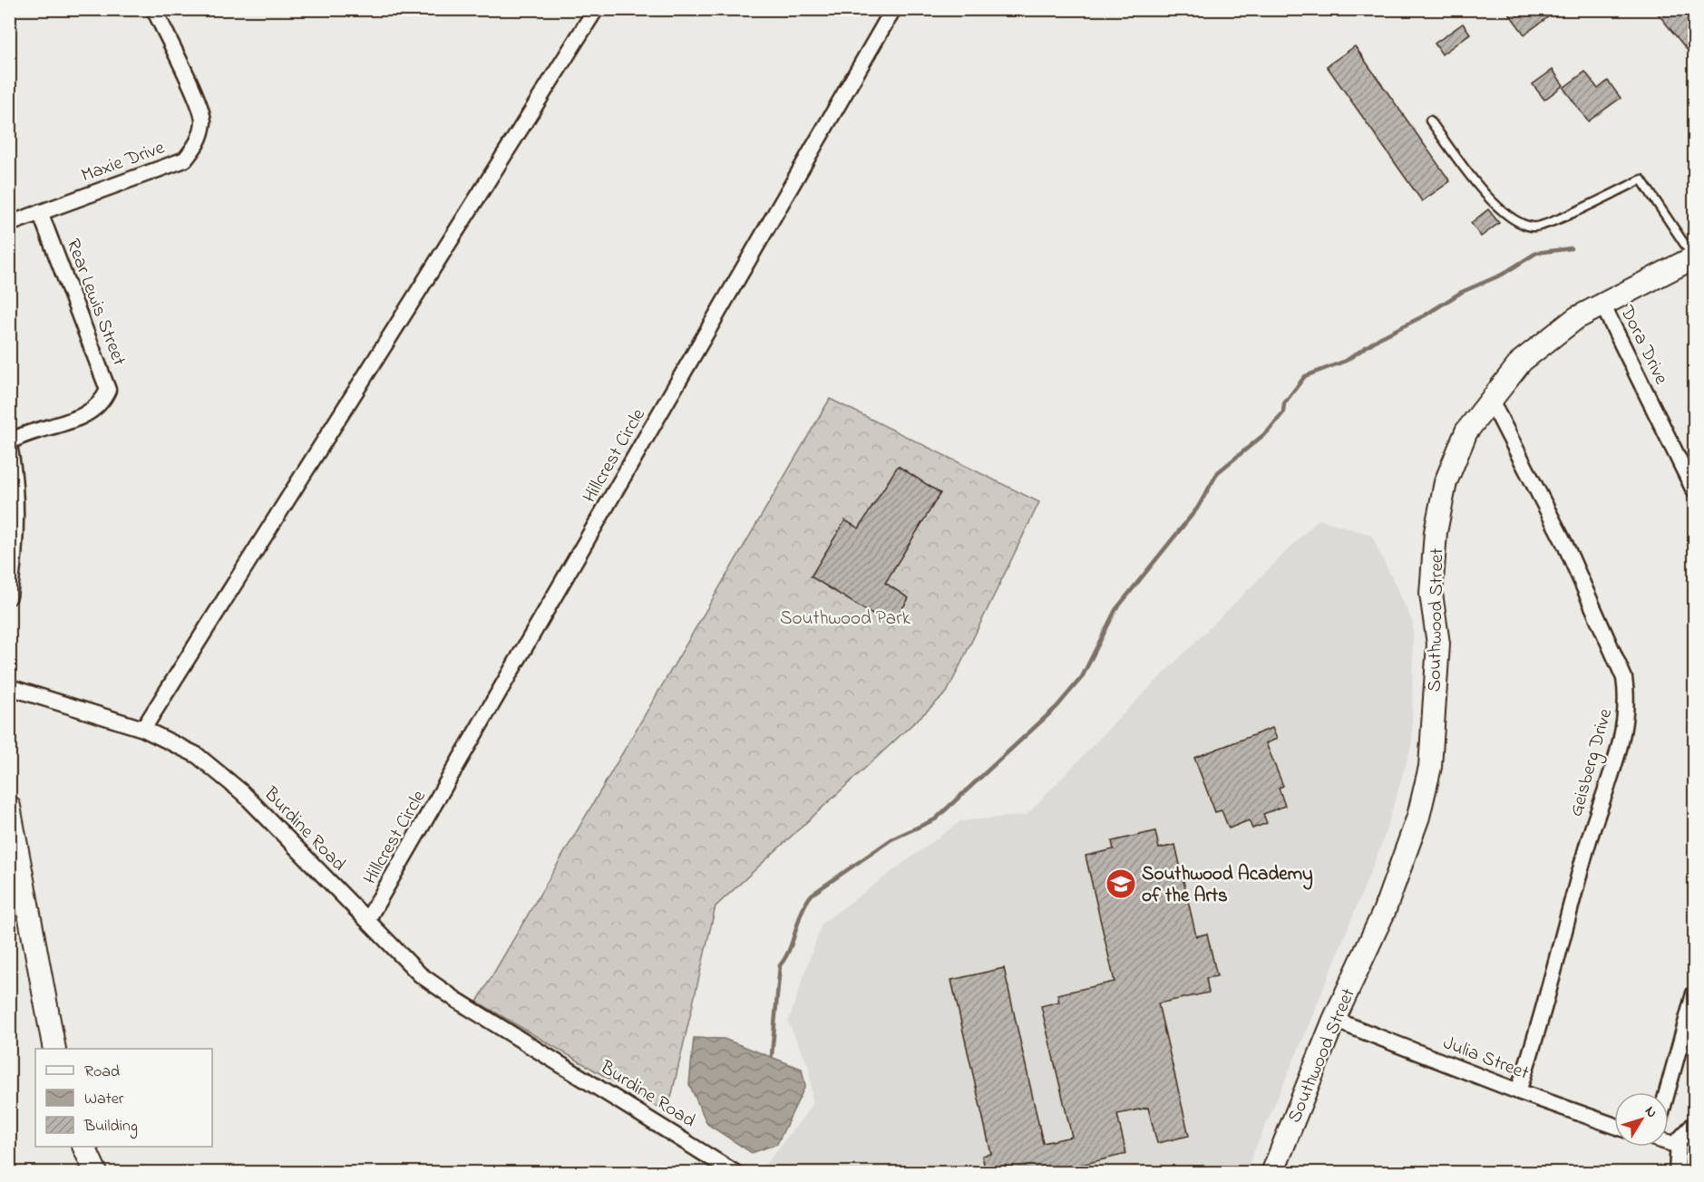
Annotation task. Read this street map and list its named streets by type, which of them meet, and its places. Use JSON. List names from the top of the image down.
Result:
{
  "streets": {
    "street": [
      "Maxie Drive",
      "Rear Lewis Street",
      "Dora Drive",
      "Hillcrest Circle",
      "Southwood Street",
      "Geisberg Drive",
      "Burdine Road",
      "Julia Street"
    ]
  },
  "crossings": [
    ["Maxie Drive", "Rear Lewis Street"],
    ["Dora Drive", "Southwood Street"],
    ["Hillcrest Circle", "Burdine Road"],
    ["Southwood Street", "Geisberg Drive"],
    ["Southwood Street", "Julia Street"],
    ["Geisberg Drive", "Julia Street"]
  ],
  "parks": ["Southwood Park"],
  "places": {
    "school or university": ["Southwood Academy of the Arts"]
  },
  "legend": ["Road", "Water", "Building"],
  "north": "top right"
}
